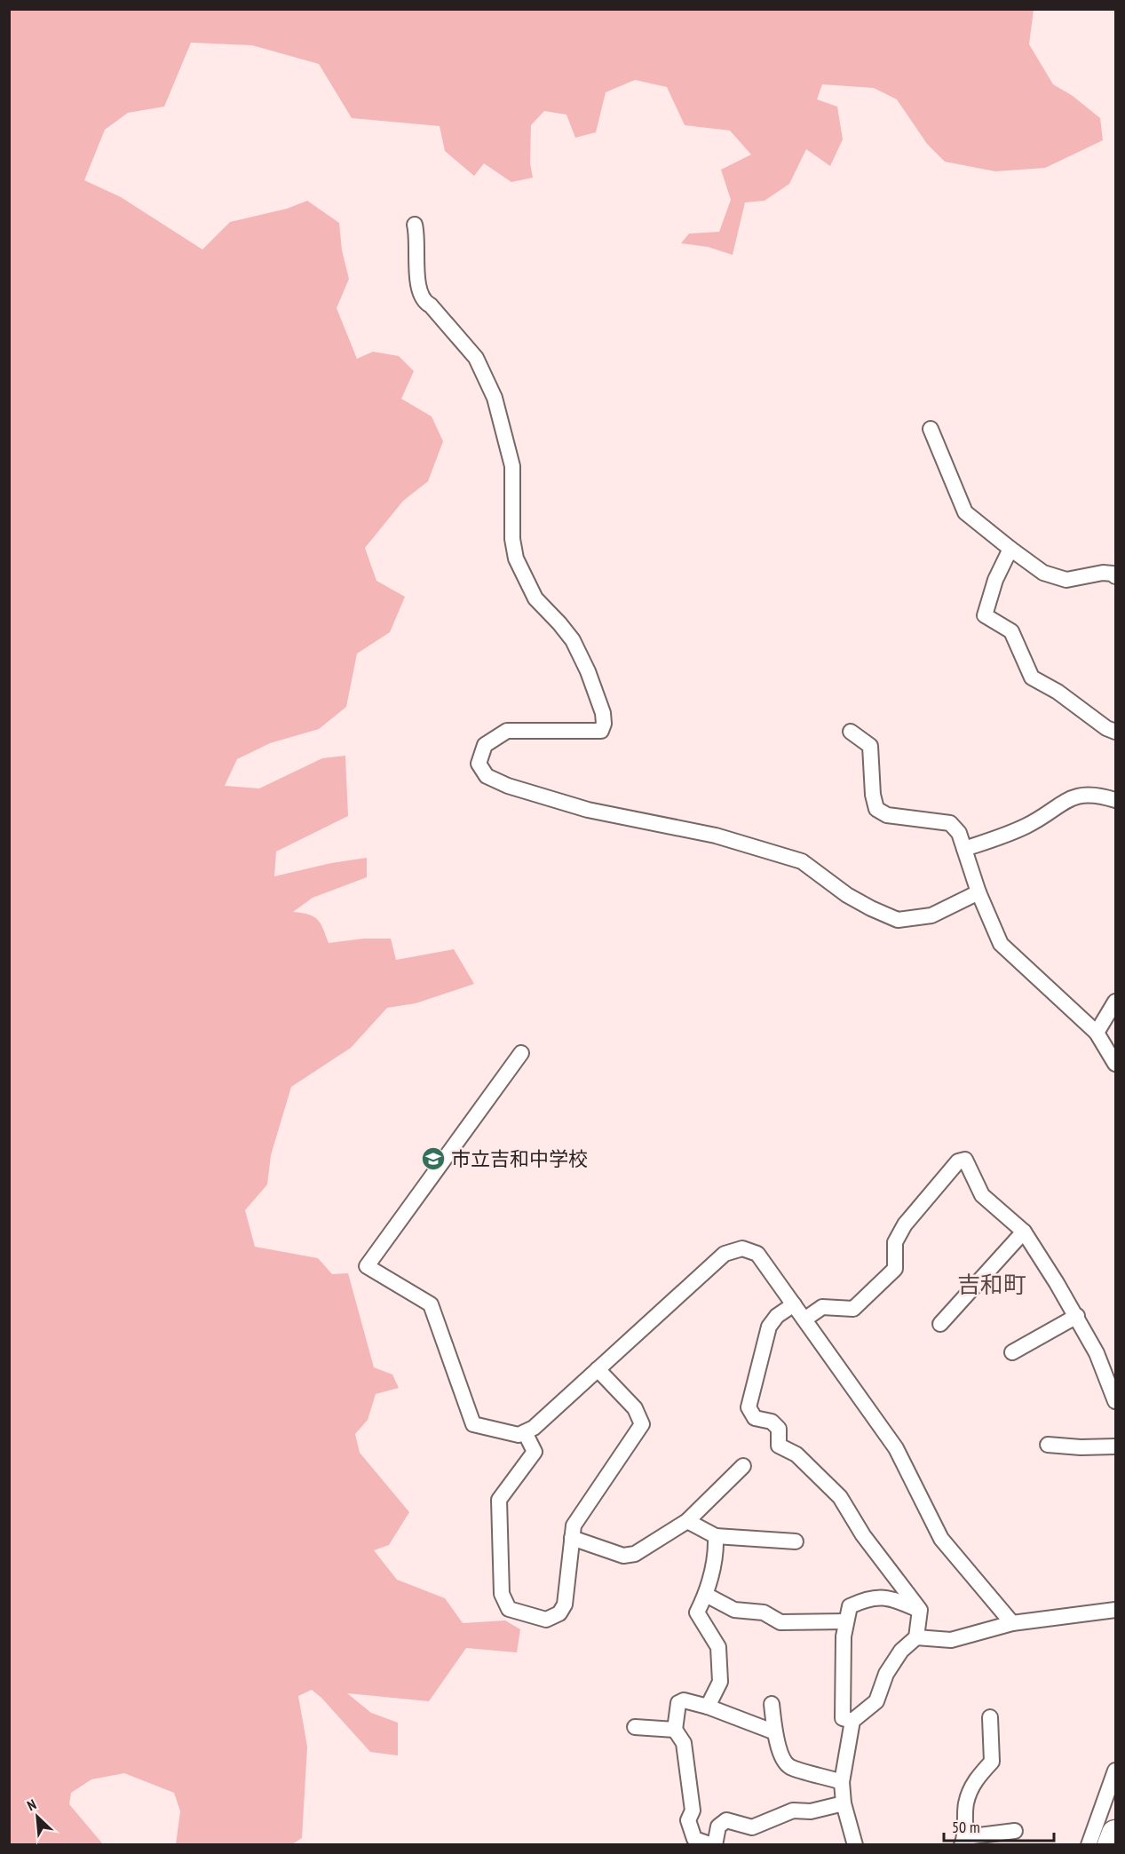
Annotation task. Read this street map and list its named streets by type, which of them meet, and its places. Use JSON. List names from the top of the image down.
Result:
{
  "districts": ["吉和町"],
  "places": {
    "school or university": ["市立吉和中学校"]
  },
  "scale_bar": "50 m",
  "north": "top left"
}
